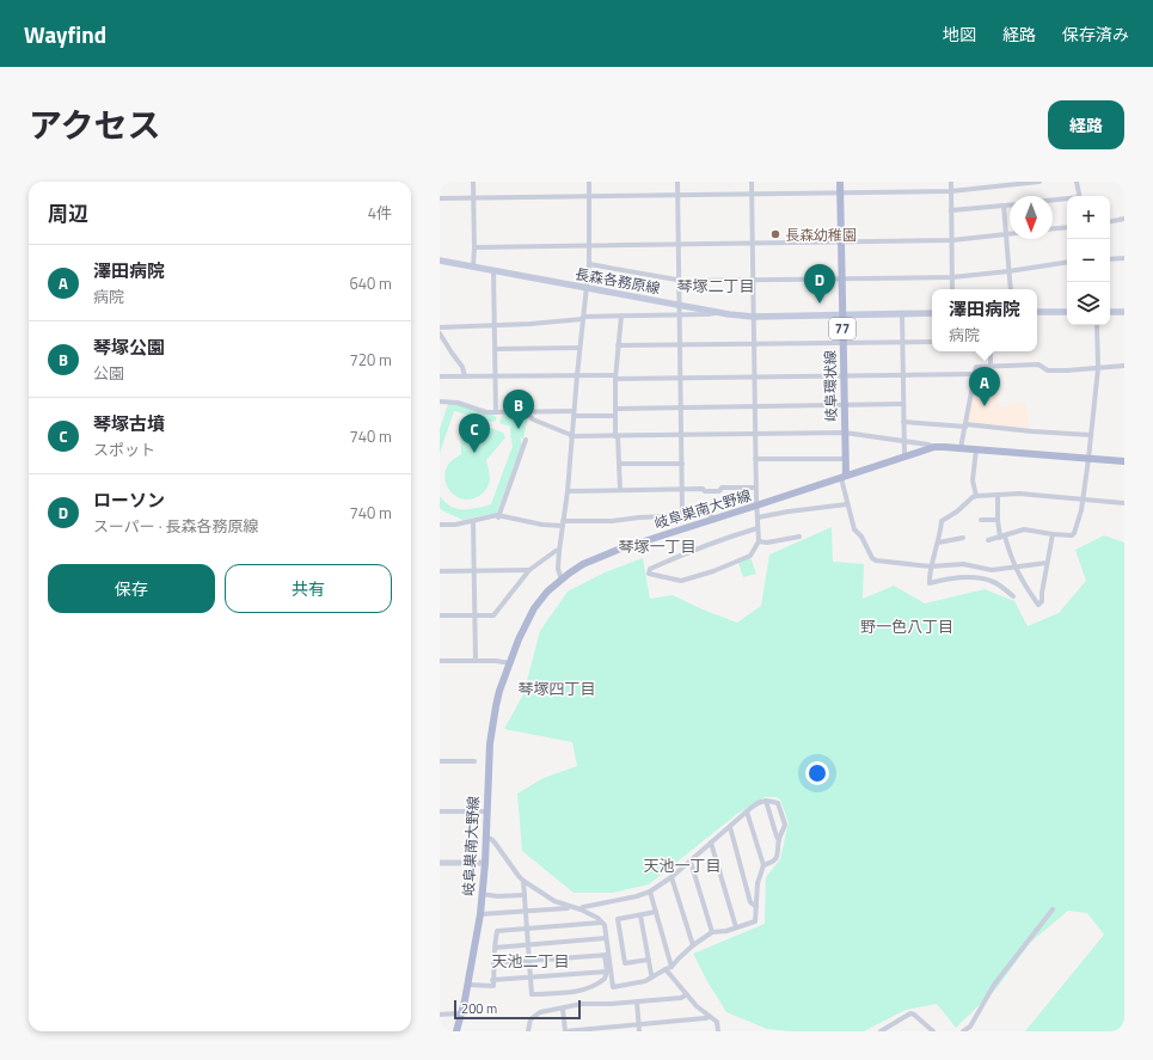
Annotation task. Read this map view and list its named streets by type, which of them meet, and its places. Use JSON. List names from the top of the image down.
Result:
{
  "streets": {
    "main road": [
      "長森各務原線",
      "77",
      "岐阜環状線",
      "岐阜巣南大野線"
    ]
  },
  "crossings": [
    ["長森各務原線", "岐阜環状線"],
    ["岐阜環状線", "岐阜巣南大野線"]
  ],
  "districts": [
    "琴塚二丁目",
    "琴塚一丁目",
    "野一色八丁目",
    "琴塚四丁目",
    "天池一丁目",
    "天池二丁目"
  ],
  "places": ["長森幼稚園"],
  "scale_bar": "200 m",
  "north": "bottom",
  "page": {
    "header": "Wayfind",
    "nav": ["地図", "経路", "保存済み"],
    "title": "アクセス",
    "buttons": [
      "経路",
      ["保存", "共有"]
    ],
    "heading": ["周辺", "4件"],
    "map_buttons": ["+", "−"],
    "list": [
      {
        "mark": "A",
        "name": "澤田病院",
        "note": "病院",
        "value": "640 m"
      },
      {
        "mark": "B",
        "name": "琴塚公園",
        "note": "公園",
        "value": "720 m"
      },
      {
        "mark": "C",
        "name": "琴塚古墳",
        "note": "スポット",
        "value": "740 m"
      },
      {
        "mark": "D",
        "name": "ローソン",
        "note": "スーパー · 長森各務原線",
        "value": "740 m"
      }
    ],
    "pins": [
      "D",
      "A",
      "B",
      "C"
    ],
    "popup": ["澤田病院", "病院"],
    "scale": "200 m"
  }
}
